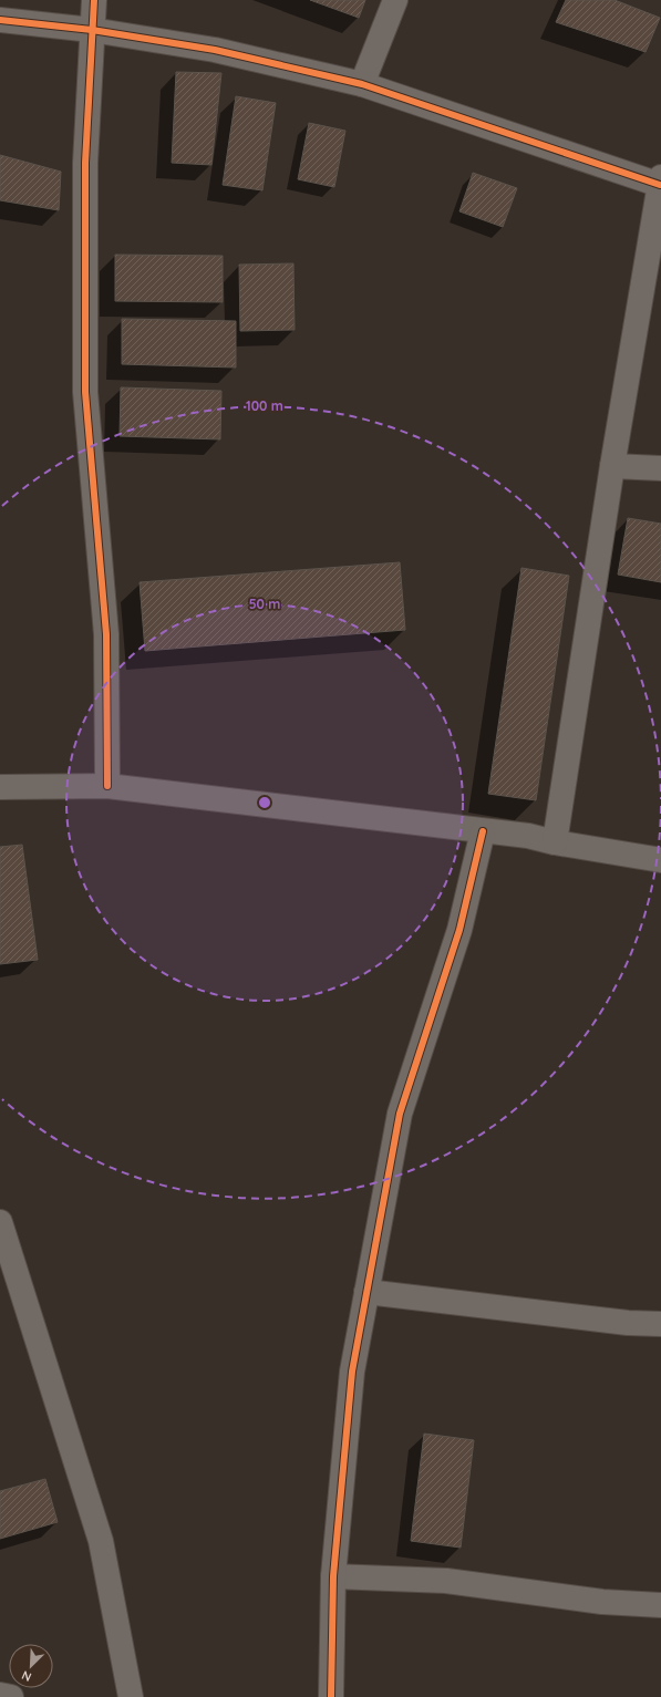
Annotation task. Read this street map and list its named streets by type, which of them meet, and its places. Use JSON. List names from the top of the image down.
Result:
{
  "north": "bottom left",
  "rings": ["100 m", "50 m"]
}
